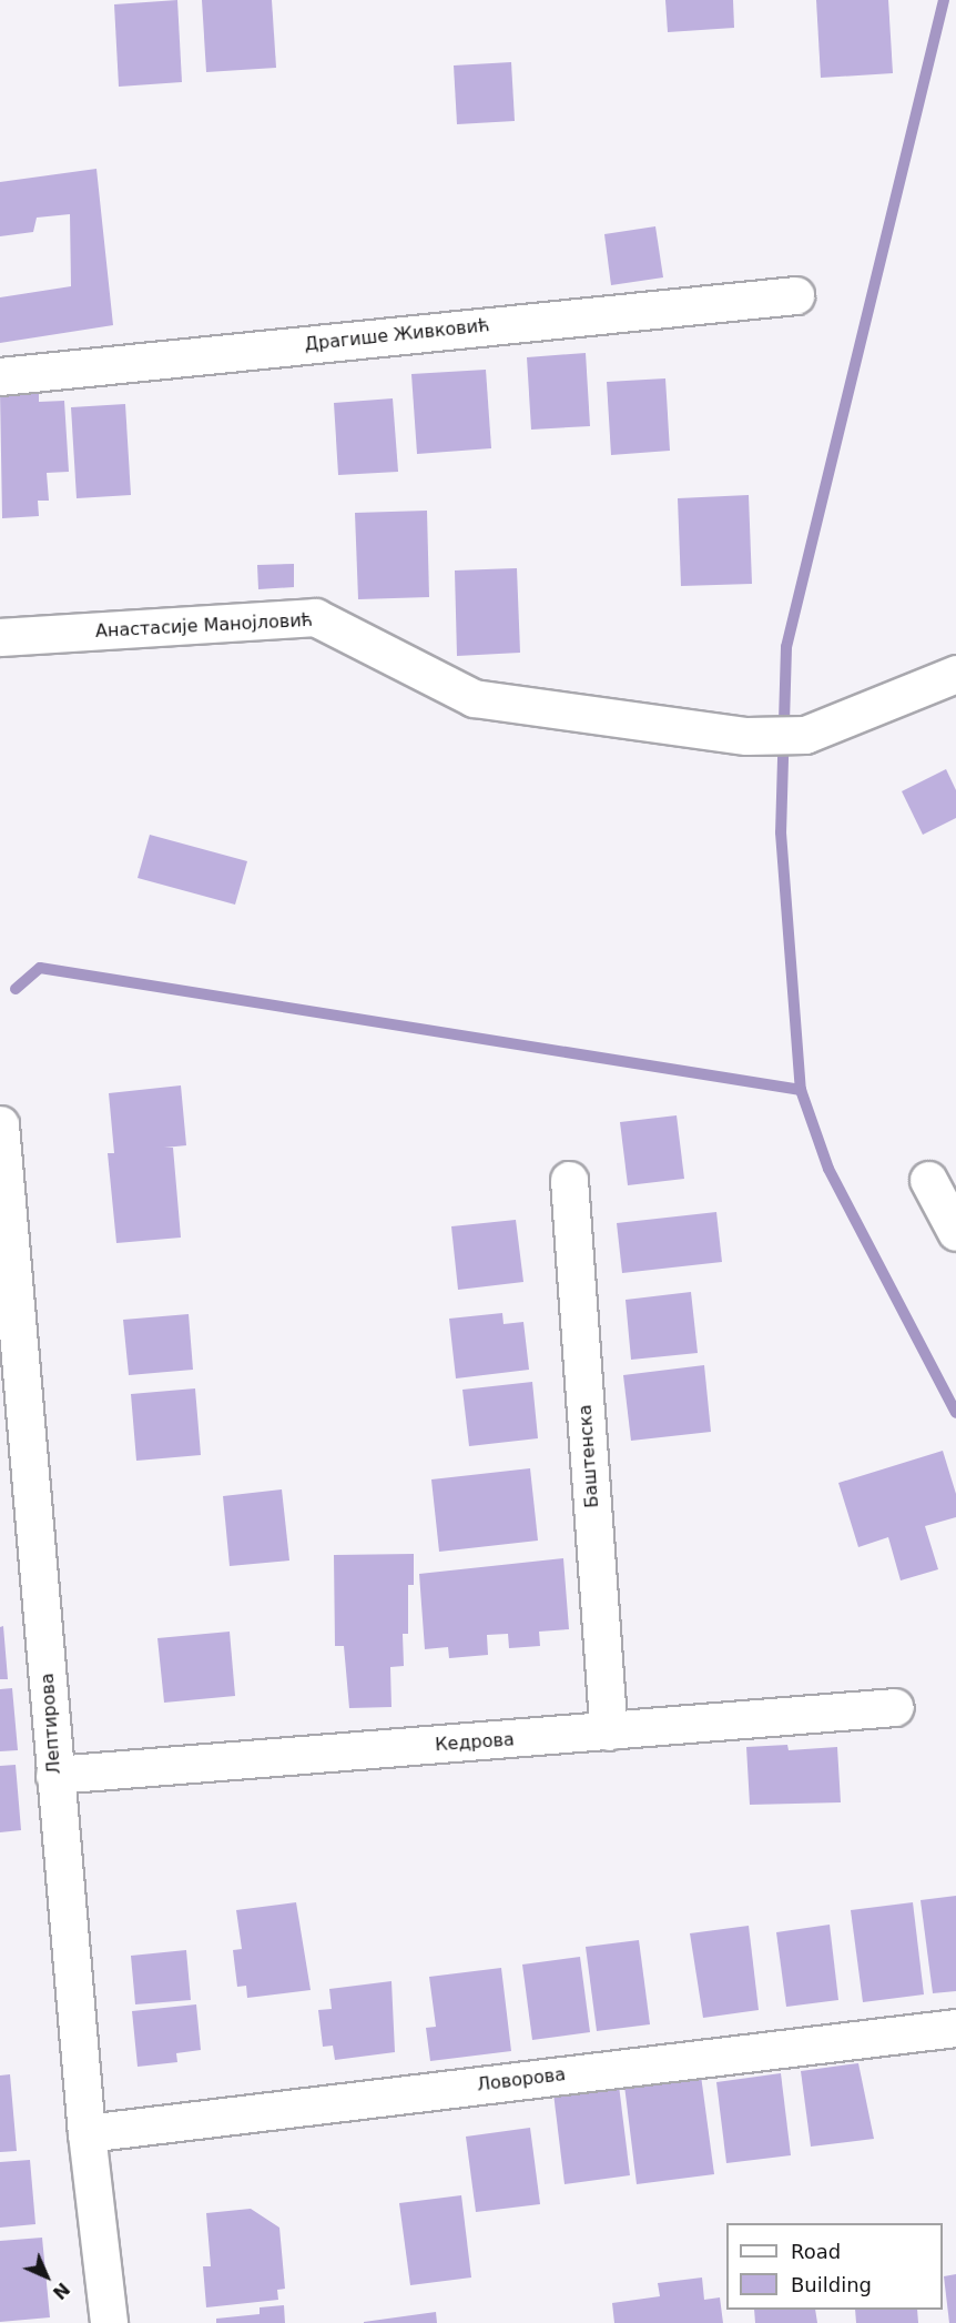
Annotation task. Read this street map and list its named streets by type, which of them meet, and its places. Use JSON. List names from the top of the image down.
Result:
{
  "streets": {
    "street": [
      "Драгише Живковић",
      "Анастасије Манојловић",
      "Баштенска",
      "Лептирова",
      "Кедрова",
      "Ловорова"
    ]
  },
  "crossings": [
    ["Баштенска", "Кедрова"],
    ["Лептирова", "Кедрова"],
    ["Лептирова", "Ловорова"]
  ],
  "legend": ["Road", "Building"],
  "north": "bottom right"
}
